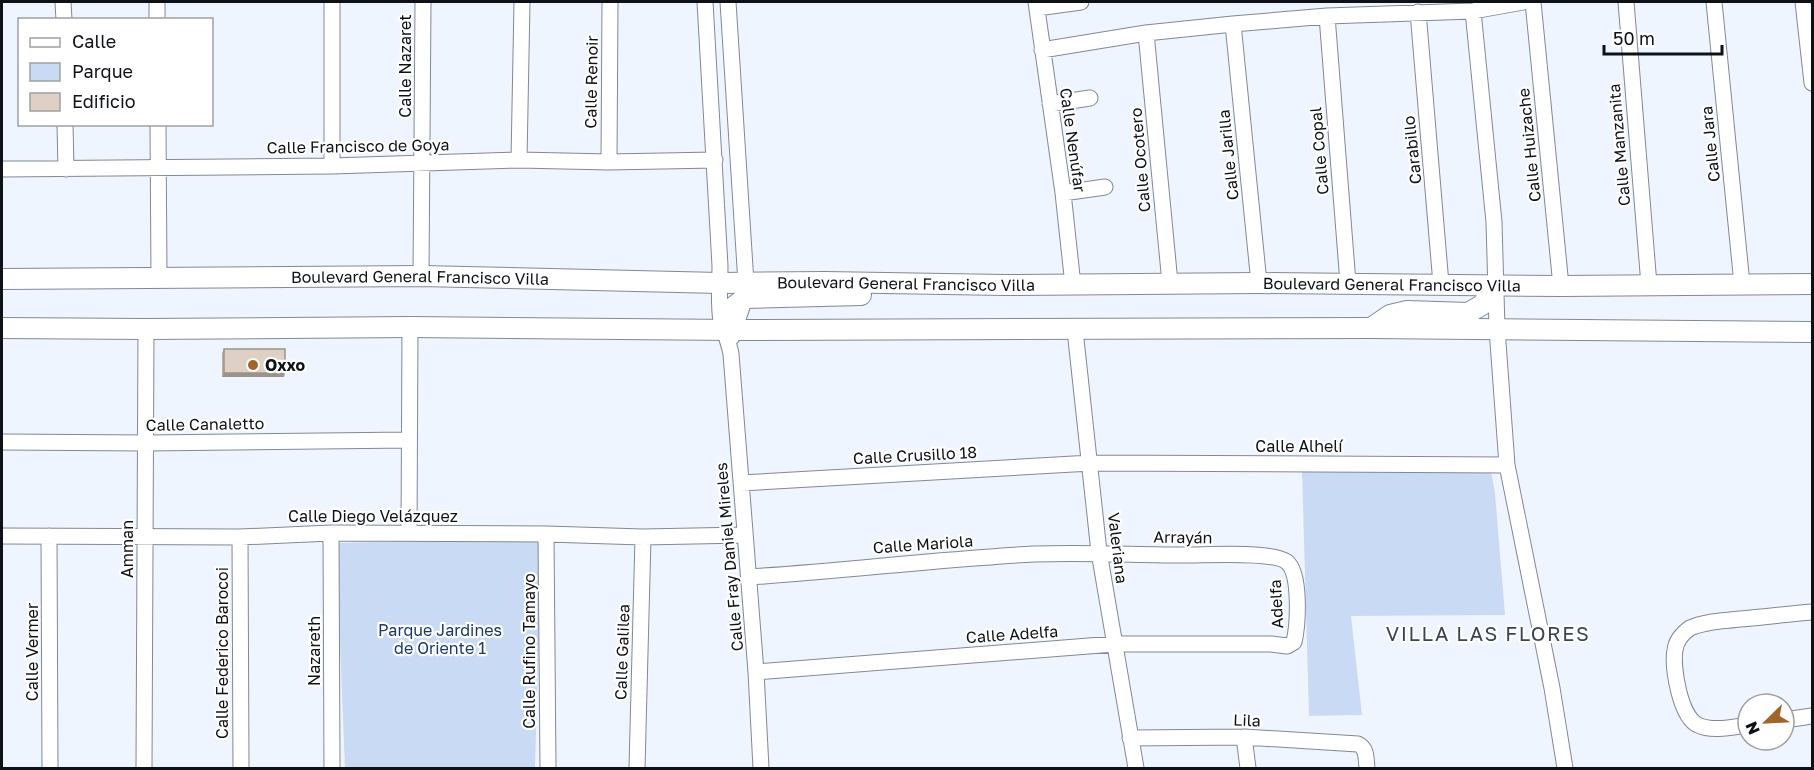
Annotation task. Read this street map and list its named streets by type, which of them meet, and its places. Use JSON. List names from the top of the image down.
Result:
{
  "streets": {
    "main road": ["Boulevard General Francisco Villa"],
    "street": [
      "Calle Nazaret",
      "Calle Renoir",
      "Calle Nenúfar",
      "Calle Jara",
      "Calle Huizache",
      "Calle Manzanita",
      "Calle Francisco de Goya",
      "Carabillo",
      "Calle Copal",
      "Calle Jarilla",
      "Calle Ocotero",
      "Calle Canaletto",
      "Calle Alhelí",
      "Calle Crusillo 18",
      "Calle Diego Velázquez",
      "Arrayán",
      "Calle Mariola",
      "Valeriana",
      "Amman",
      "Calle Fray Daniel Mireles",
      "Adelfa",
      "Calle Adelfa",
      "Nazareth",
      "Calle Rufino Tamayo",
      "Calle Vermer",
      "Calle Galilea",
      "Calle Federico Barocoi",
      "Lila"
    ]
  },
  "crossings": [
    ["Calle Nazaret", "Calle Francisco de Goya"],
    ["Calle Nazaret", "Boulevard General Francisco Villa"],
    ["Calle Renoir", "Calle Francisco de Goya"],
    ["Calle Nenúfar", "Boulevard General Francisco Villa"],
    ["Calle Jara", "Boulevard General Francisco Villa"],
    ["Calle Huizache", "Boulevard General Francisco Villa"],
    ["Calle Manzanita", "Boulevard General Francisco Villa"],
    ["Calle Francisco de Goya", "Calle Fray Daniel Mireles"],
    ["Carabillo", "Boulevard General Francisco Villa"],
    ["Calle Copal", "Boulevard General Francisco Villa"],
    ["Calle Jarilla", "Boulevard General Francisco Villa"],
    ["Calle Ocotero", "Boulevard General Francisco Villa"],
    ["Boulevard General Francisco Villa", "Calle Fray Daniel Mireles"],
    ["Calle Canaletto", "Amman"],
    ["Calle Alhelí", "Calle Crusillo 18"],
    ["Calle Alhelí", "Valeriana"],
    ["Calle Crusillo 18", "Valeriana"],
    ["Calle Crusillo 18", "Calle Fray Daniel Mireles"],
    ["Calle Diego Velázquez", "Amman"],
    ["Calle Diego Velázquez", "Calle Fray Daniel Mireles"],
    ["Calle Diego Velázquez", "Nazareth"],
    ["Calle Diego Velázquez", "Calle Rufino Tamayo"],
    ["Calle Diego Velázquez", "Calle Vermer"],
    ["Calle Diego Velázquez", "Calle Galilea"],
    ["Calle Diego Velázquez", "Calle Federico Barocoi"],
    ["Arrayán", "Calle Mariola"],
    ["Arrayán", "Valeriana"],
    ["Arrayán", "Adelfa"],
    ["Calle Mariola", "Valeriana"],
    ["Calle Mariola", "Calle Fray Daniel Mireles"],
    ["Valeriana", "Calle Adelfa"],
    ["Valeriana", "Lila"],
    ["Calle Fray Daniel Mireles", "Calle Adelfa"],
    ["Adelfa", "Calle Adelfa"]
  ],
  "districts": ["VILLA LAS FLORES"],
  "parks": ["Parque Jardines de Oriente 1"],
  "places": ["Oxxo"],
  "legend": ["Calle", "Parque", "Edificio"],
  "scale_bar": "50 m",
  "north": "bottom left"
}
